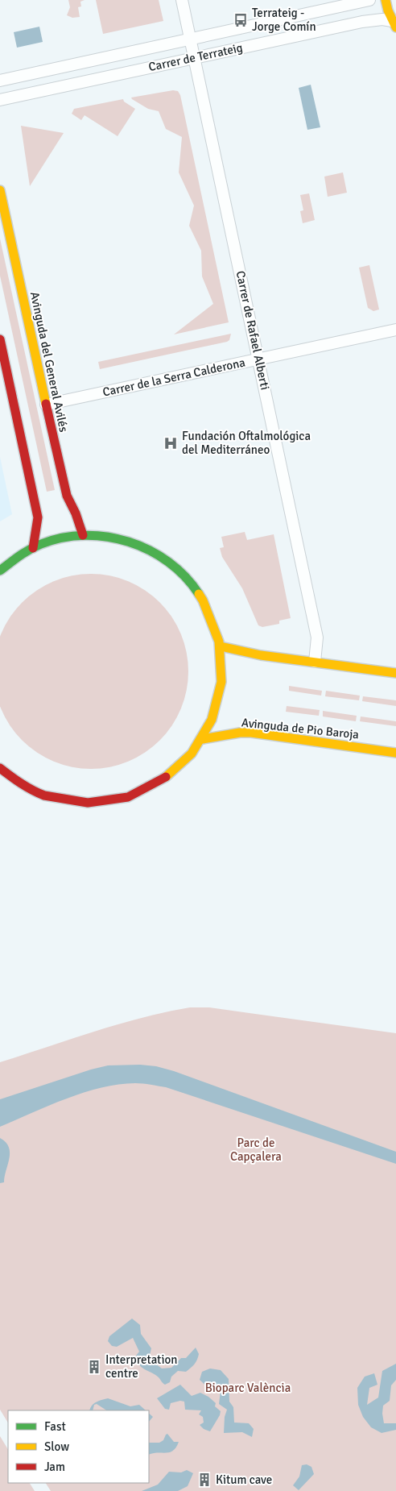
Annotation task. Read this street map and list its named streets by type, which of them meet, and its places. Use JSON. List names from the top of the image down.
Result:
{
  "streets": {
    "main road": ["Avinguda del General Avilés", "Avinguda de Pio Baroja"],
    "street": ["Carrer de Terrateig", "Carrer de Rafael Alberti", "Carrer de la Serra Calderona"]
  },
  "crossings": [
    ["Carrer de Terrateig", "Carrer de Rafael Alberti"],
    ["Carrer de Rafael Alberti", "Carrer de la Serra Calderona"],
    ["Avinguda del General Avilés", "Carrer de la Serra Calderona"]
  ],
  "parks": ["Parc de Capçalera", "Bioparc València"],
  "places": {
    "bus stop": ["Terrateig - Jorge Comín"],
    "hospital": ["Fundación Oftalmológica del Mediterráneo"],
    "building": ["Interpretation centre", "Kitum cave"]
  },
  "legend": ["Fast", "Slow", "Jam"]
}
